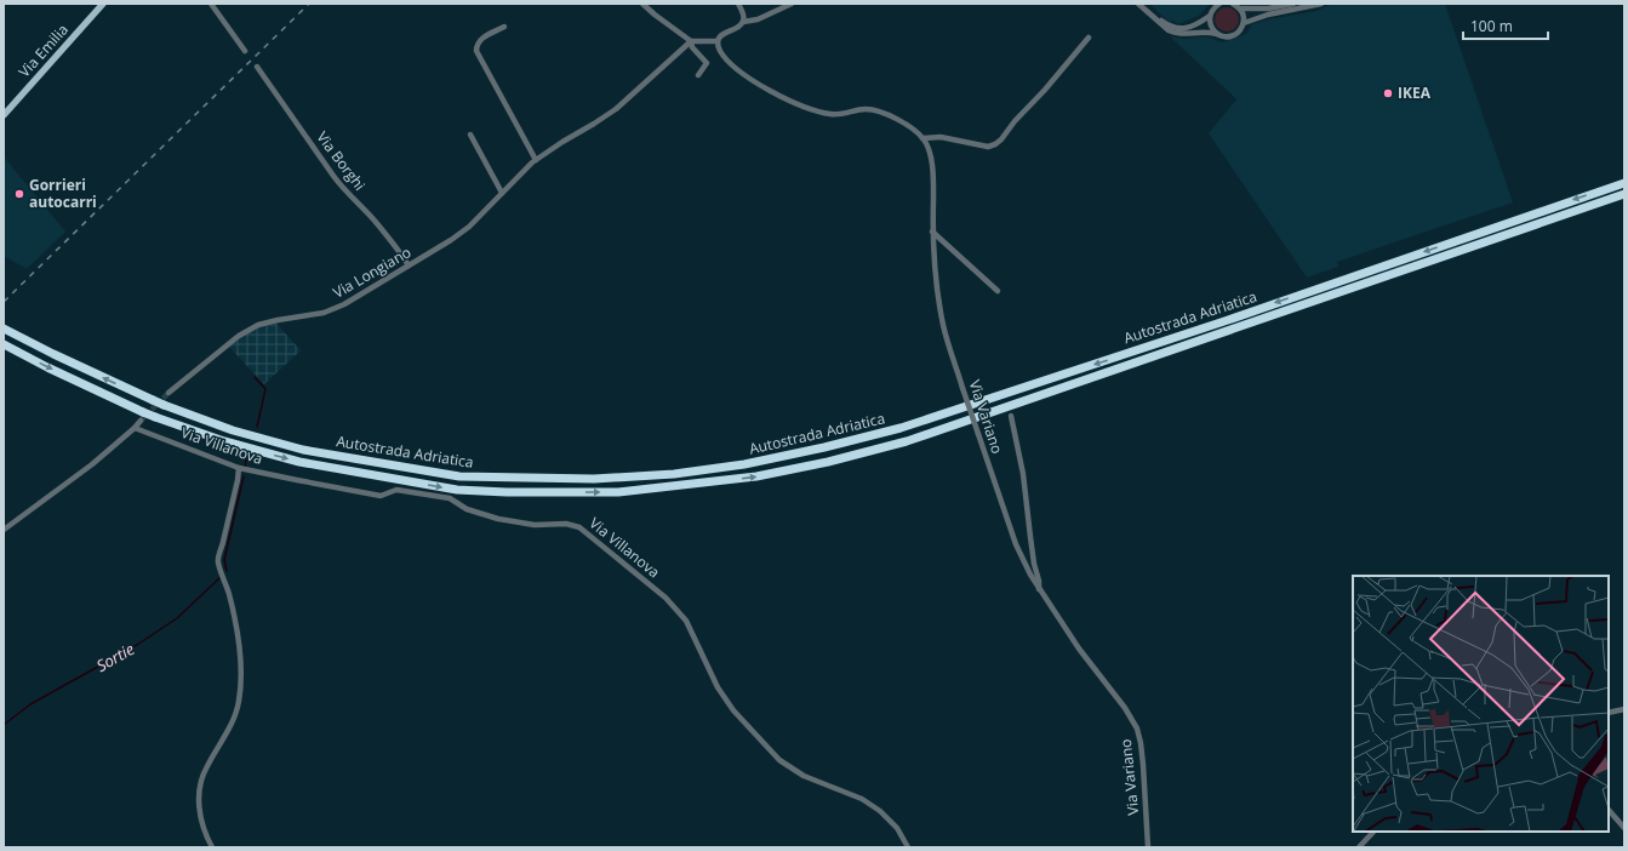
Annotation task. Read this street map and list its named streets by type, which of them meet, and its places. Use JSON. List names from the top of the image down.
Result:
{
  "streets": {
    "highway": ["Autostrada Adriatica"],
    "main road": ["Via Emilia"],
    "street": [
      "Via Borghi",
      "Via Longiano",
      "Via Variano",
      "Via Villanova"
    ]
  },
  "crossings": [
    ["Via Borghi", "Via Longiano"]
  ],
  "water": ["Sortie"],
  "places": ["IKEA", "Gorrieri autocarri"],
  "scale_bar": "100 m"
}
